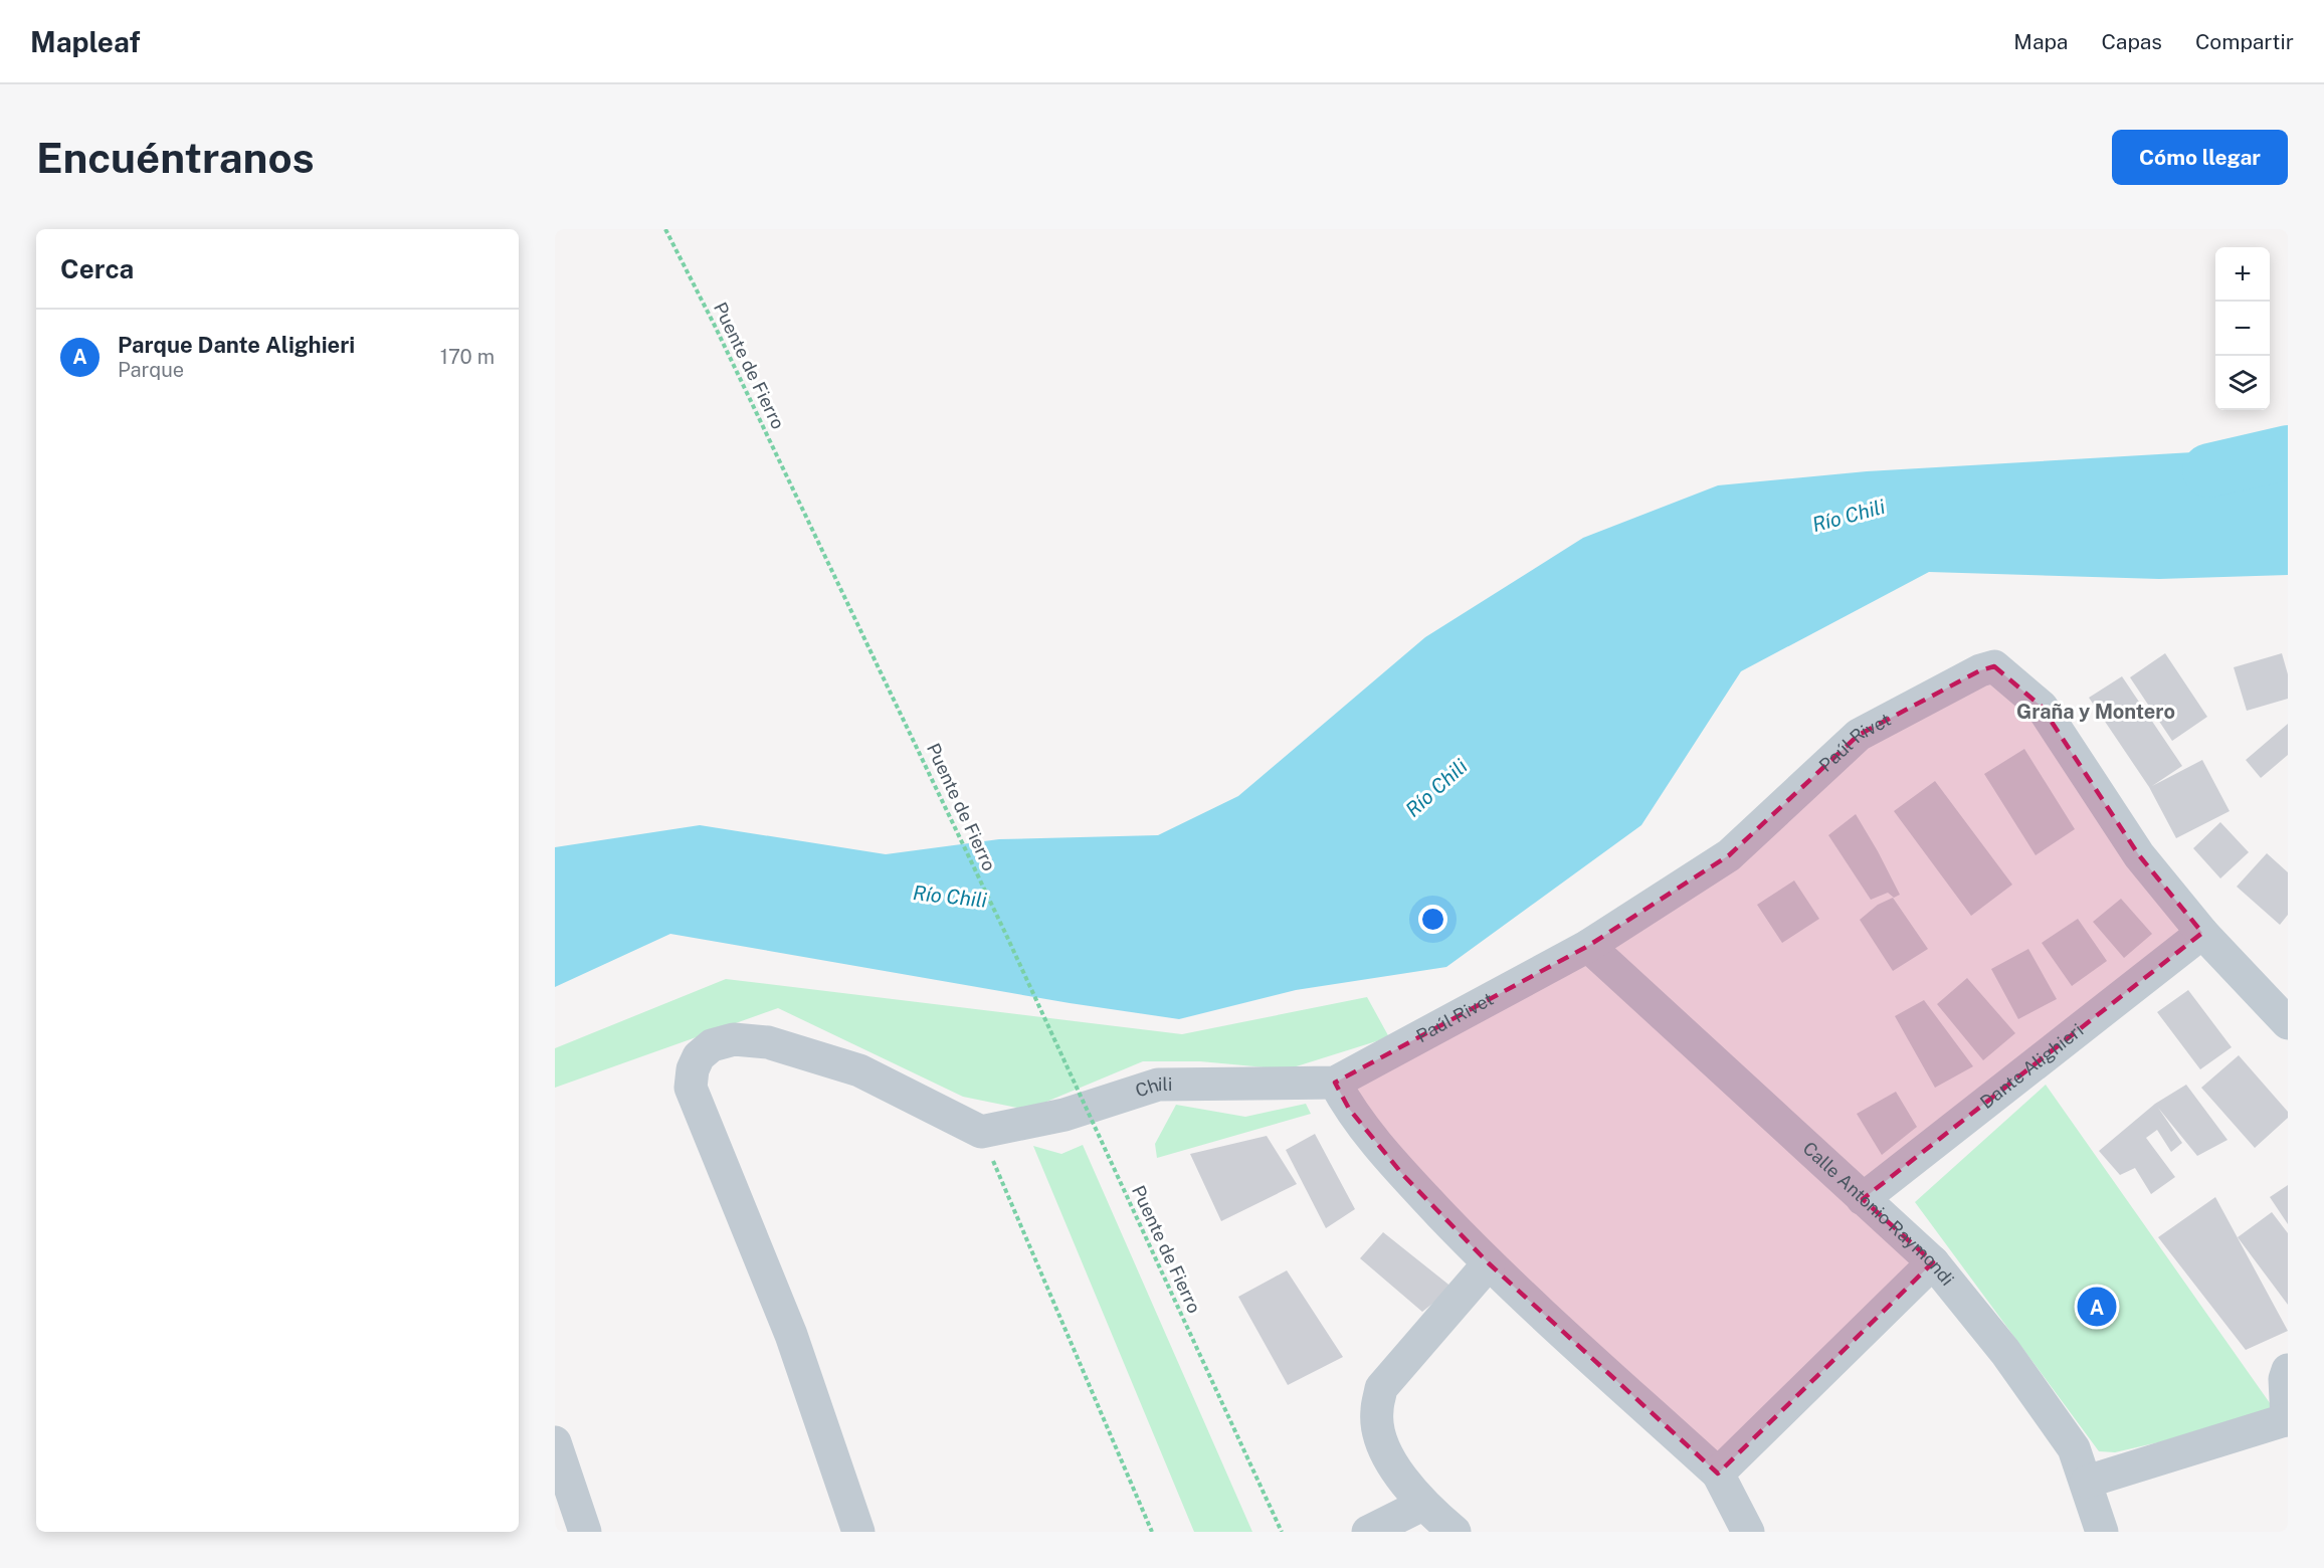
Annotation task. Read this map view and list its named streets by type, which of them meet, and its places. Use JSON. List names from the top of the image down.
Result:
{
  "streets": {
    "street": [
      "Paúl Rivet",
      "Dante Alighieri",
      "Chili",
      "Calle Antonio Raymondi"
    ],
    "path": ["Puente de Fierro"]
  },
  "crossings": [
    ["Paúl Rivet", "Dante Alighieri"],
    ["Paúl Rivet", "Chili"],
    ["Paúl Rivet", "Calle Antonio Raymondi"],
    ["Dante Alighieri", "Calle Antonio Raymondi"]
  ],
  "districts": ["Graña y Montero"],
  "water": ["Río Chili"],
  "page": {
    "header": "Mapleaf",
    "nav": ["Mapa", "Capas", "Compartir"],
    "buttons": "Cómo llegar",
    "title": "Encuéntranos",
    "heading": "Cerca",
    "map_buttons": ["+", "−"],
    "list": [
      {
        "mark": "A",
        "name": "Parque Dante Alighieri",
        "note": "Parque",
        "value": "170 m"
      }
    ],
    "pins": "A"
  }
}
